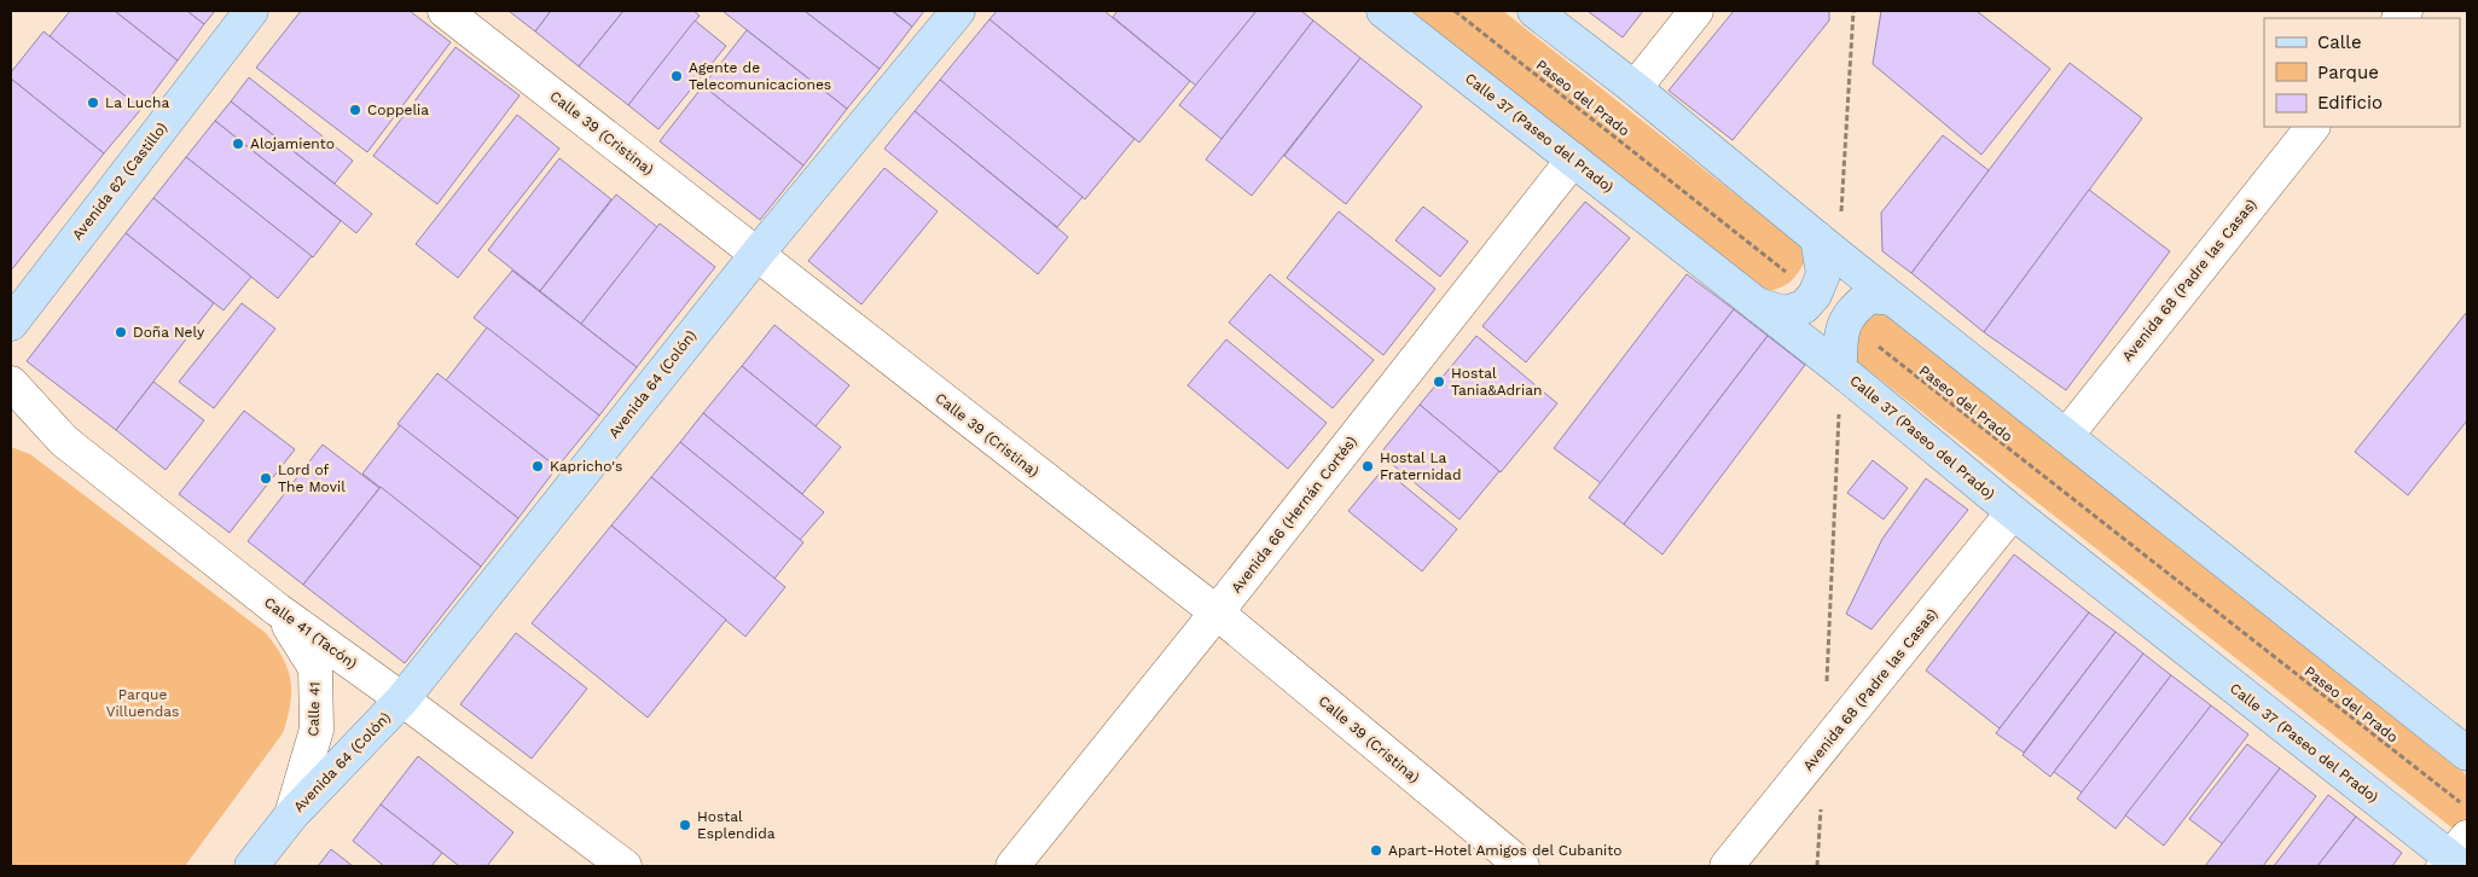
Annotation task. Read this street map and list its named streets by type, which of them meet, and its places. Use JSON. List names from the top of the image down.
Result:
{
  "streets": {
    "main road": ["Calle 37 (Paseo del Prado)", "Avenida 62 (Castillo)", "Avenida 64 (Colón)"],
    "street": [
      "Calle 39 (Cristina)",
      "Avenida 68 (Padre las Casas)",
      "Avenida 66 (Hernán Cortés)",
      "Calle 41 (Tacón)",
      "Calle 41"
    ],
    "path": ["Paseo del Prado"]
  },
  "crossings": [
    ["Calle 39 (Cristina)", "Avenida 64 (Colón)"],
    ["Calle 39 (Cristina)", "Avenida 66 (Hernán Cortés)"],
    ["Calle 37 (Paseo del Prado)", "Avenida 68 (Padre las Casas)"],
    ["Calle 37 (Paseo del Prado)", "Avenida 66 (Hernán Cortés)"],
    ["Avenida 64 (Colón)", "Calle 41 (Tacón)"],
    ["Avenida 64 (Colón)", "Calle 41"],
    ["Calle 41 (Tacón)", "Calle 41"]
  ],
  "parks": ["Parque Villuendas"],
  "places": [
    "Agente de Telecomunicaciones",
    "La Lucha",
    "Coppelia",
    "Alojamiento",
    "Doña Nely",
    "Hostal Tania&Adrian",
    "Kapricho's",
    "Hostal La Fraternidad",
    "Lord of The Movil",
    "Hostal Esplendida",
    "Apart-Hotel Amigos del Cubanito"
  ],
  "legend": ["Calle", "Parque", "Edificio"]
}
